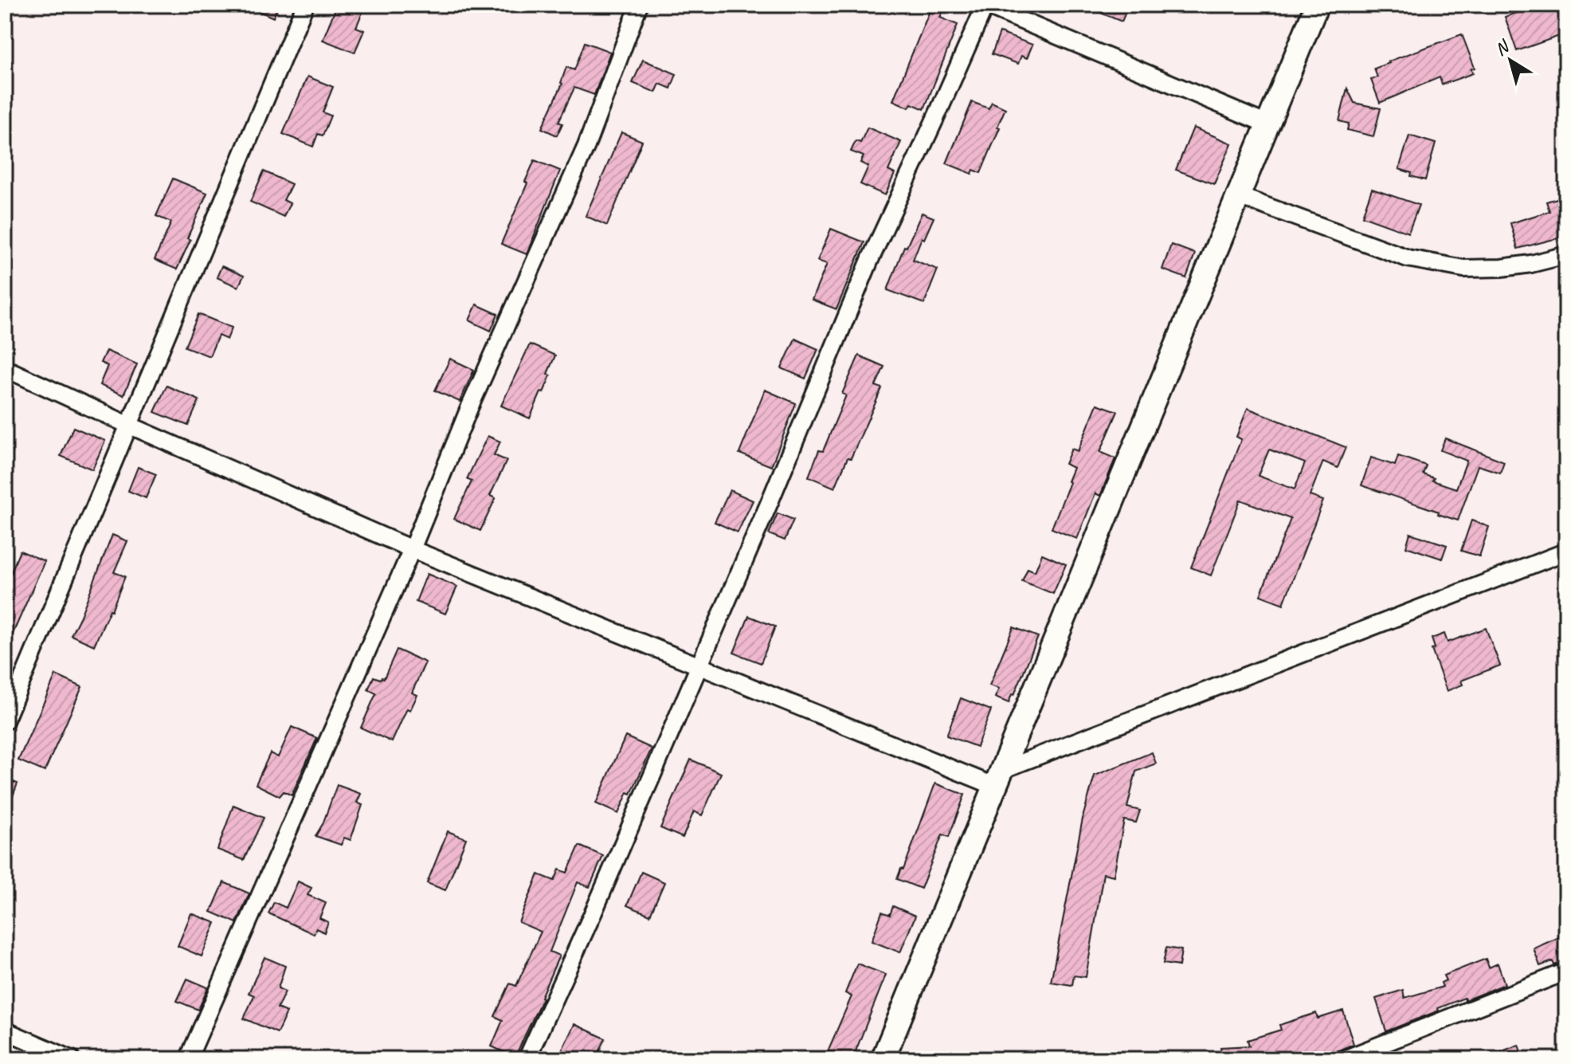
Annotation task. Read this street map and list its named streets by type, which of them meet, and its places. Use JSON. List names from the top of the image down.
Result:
{
  "north": "top left"
}
